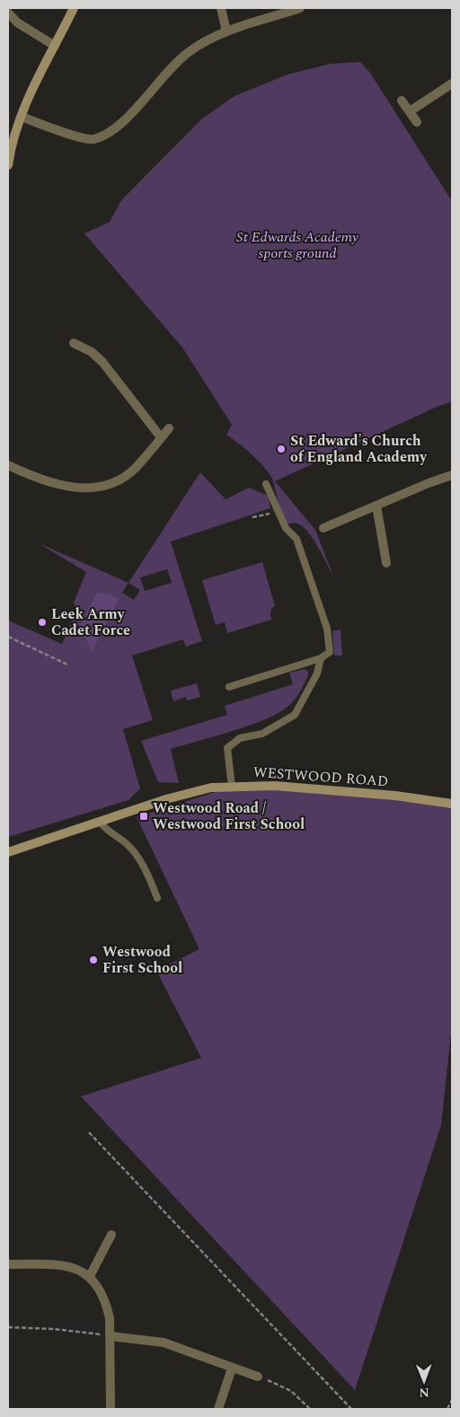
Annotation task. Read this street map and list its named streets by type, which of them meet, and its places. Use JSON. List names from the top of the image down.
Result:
{
  "streets": {
    "street": ["WESTWOOD ROAD"]
  },
  "parks": ["St Edwards Academy sports ground"],
  "places": {
    "other": ["St Edward's Church of England Academy", "Leek Army Cadet Force", "Westwood First School"],
    "transit": ["Westwood Road / Westwood First School"]
  },
  "north": "bottom"
}
